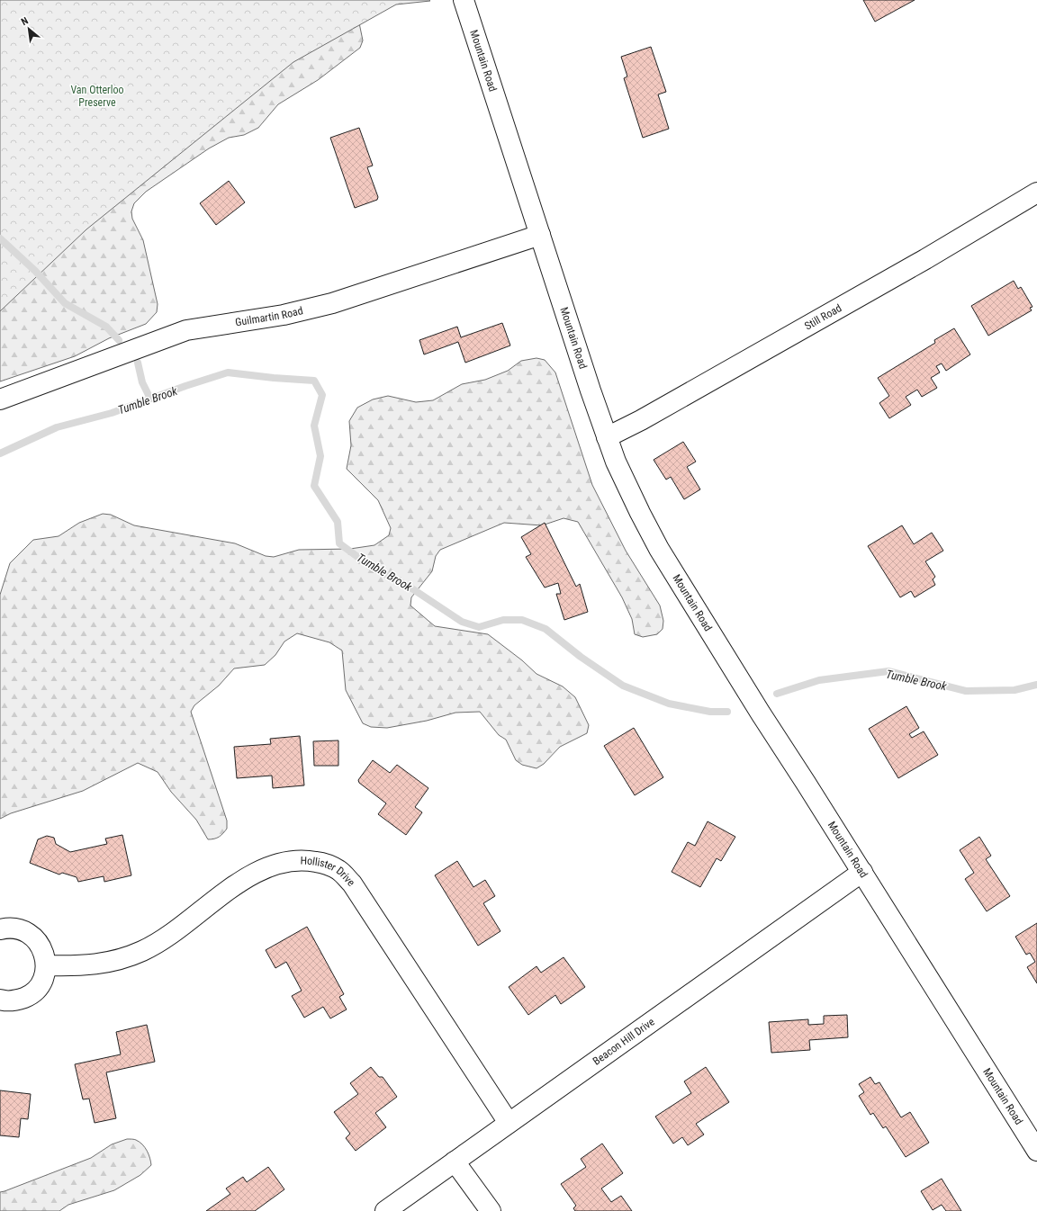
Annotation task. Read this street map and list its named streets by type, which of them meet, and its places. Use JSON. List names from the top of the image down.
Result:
{
  "streets": {
    "street": [
      "Mountain Road",
      "Guilmartin Road",
      "Still Road",
      "Hollister Drive",
      "Beacon Hill Drive"
    ]
  },
  "crossings": [
    ["Mountain Road", "Guilmartin Road"],
    ["Mountain Road", "Still Road"],
    ["Mountain Road", "Beacon Hill Drive"],
    ["Hollister Drive", "Beacon Hill Drive"]
  ],
  "water": ["Tumble Brook"],
  "parks": ["Van Otterloo Preserve"],
  "north": "top left"
}
